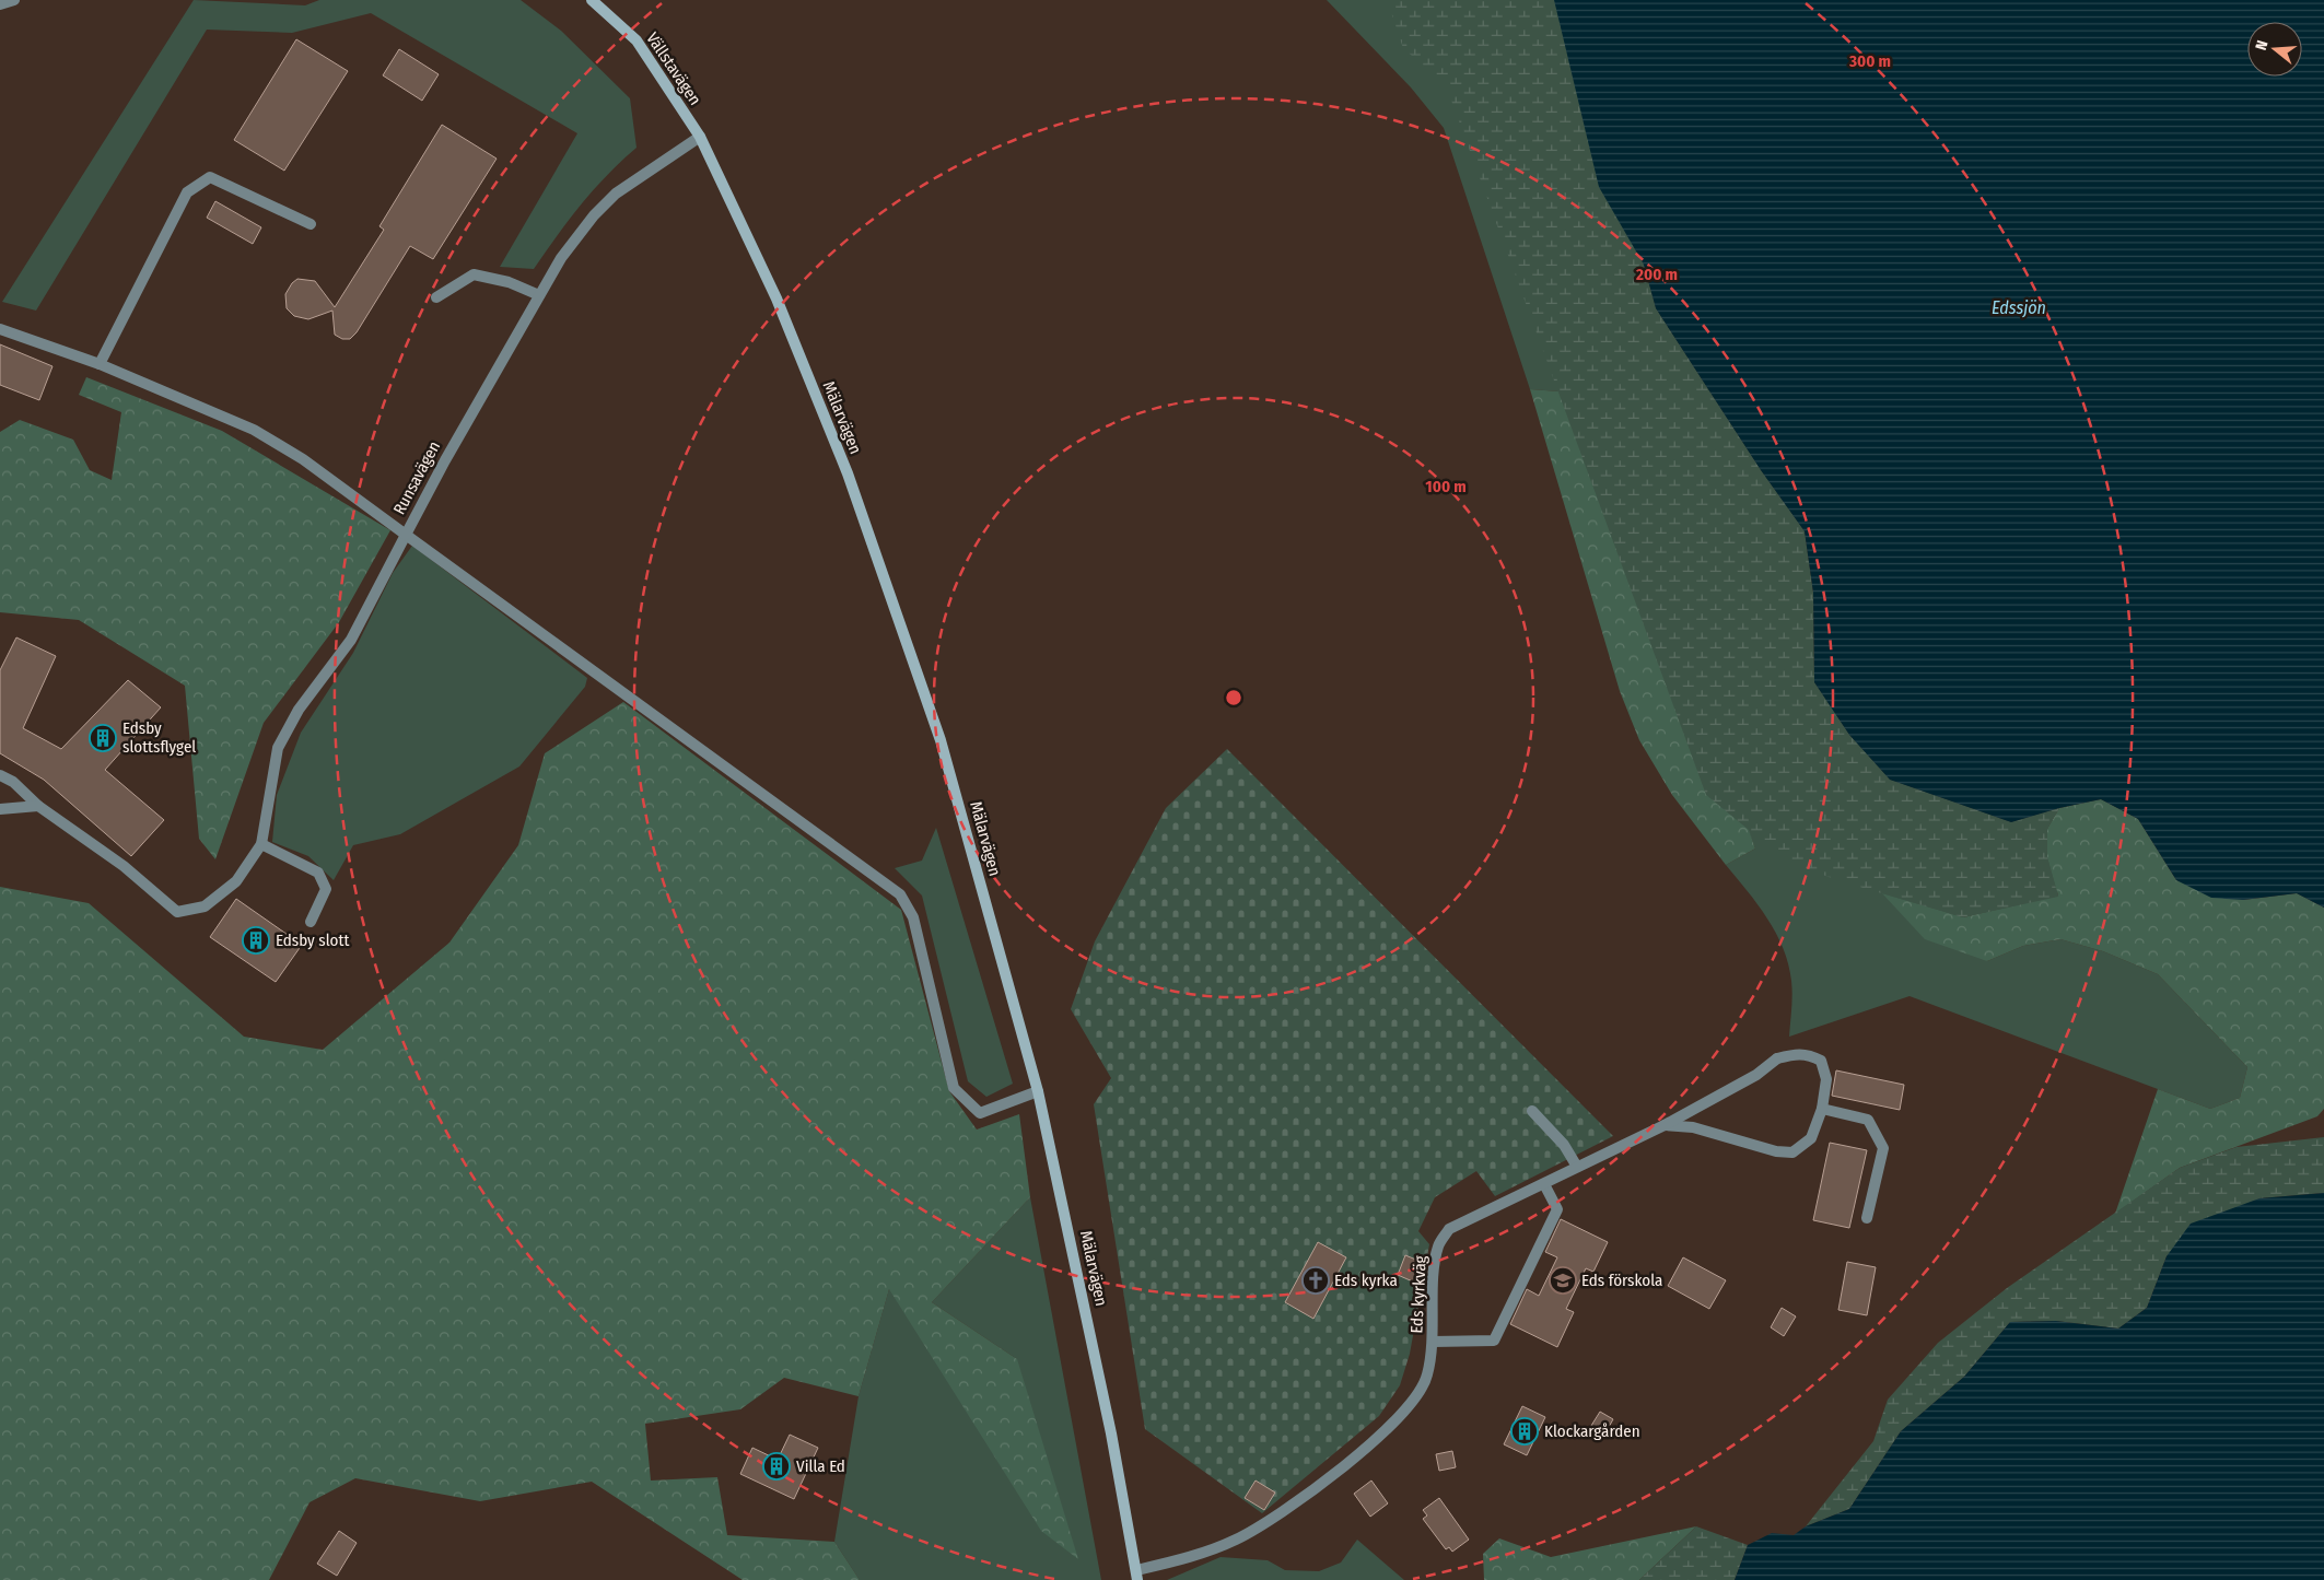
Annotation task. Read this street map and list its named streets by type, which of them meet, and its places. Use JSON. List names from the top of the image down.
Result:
{
  "streets": {
    "main road": ["Vällstavägen", "Mälarvägen"],
    "street": ["Runsavägen", "Eds kyrkväg"]
  },
  "crossings": [
    ["Vällstavägen", "Mälarvägen"],
    ["Vällstavägen", "Runsavägen"],
    ["Mälarvägen", "Runsavägen"],
    ["Mälarvägen", "Eds kyrkväg"]
  ],
  "water": ["Edssjön"],
  "places": {
    "building": [
      "Edsby slottsflygel",
      "Edsby slott",
      "Klockargården",
      "Villa Ed"
    ],
    "church": ["Eds kyrka"],
    "school or university": ["Eds förskola"]
  },
  "north": "left",
  "rings": ["300 m", "200 m", "100 m"]
}
